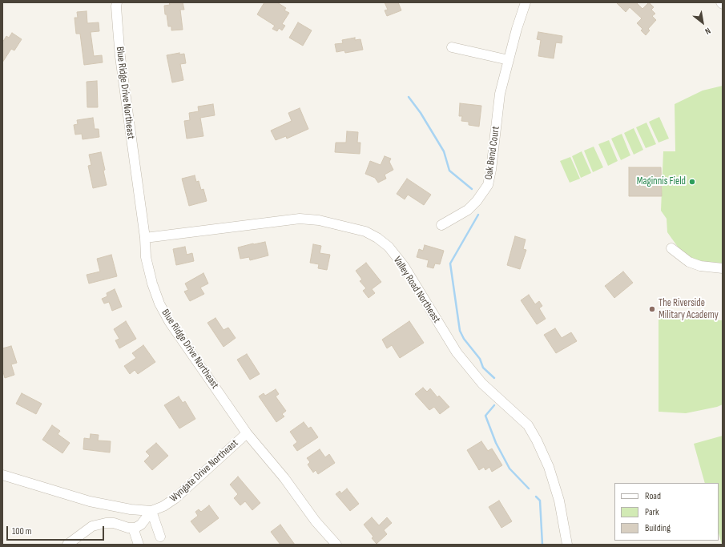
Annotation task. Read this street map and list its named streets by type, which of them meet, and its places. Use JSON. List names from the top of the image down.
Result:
{
  "streets": {
    "street": [
      "Blue Ridge Drive Northeast",
      "Oak Bend Court",
      "Valley Road Northeast",
      "Wyngate Drive Northeast"
    ]
  },
  "crossings": [
    ["Blue Ridge Drive Northeast", "Valley Road Northeast"],
    ["Blue Ridge Drive Northeast", "Wyngate Drive Northeast"]
  ],
  "places": ["Maginnis Field", "The Riverside Military Academy"],
  "legend": ["Road", "Park", "Building"],
  "scale_bar": "100 m",
  "north": "bottom right"
}
